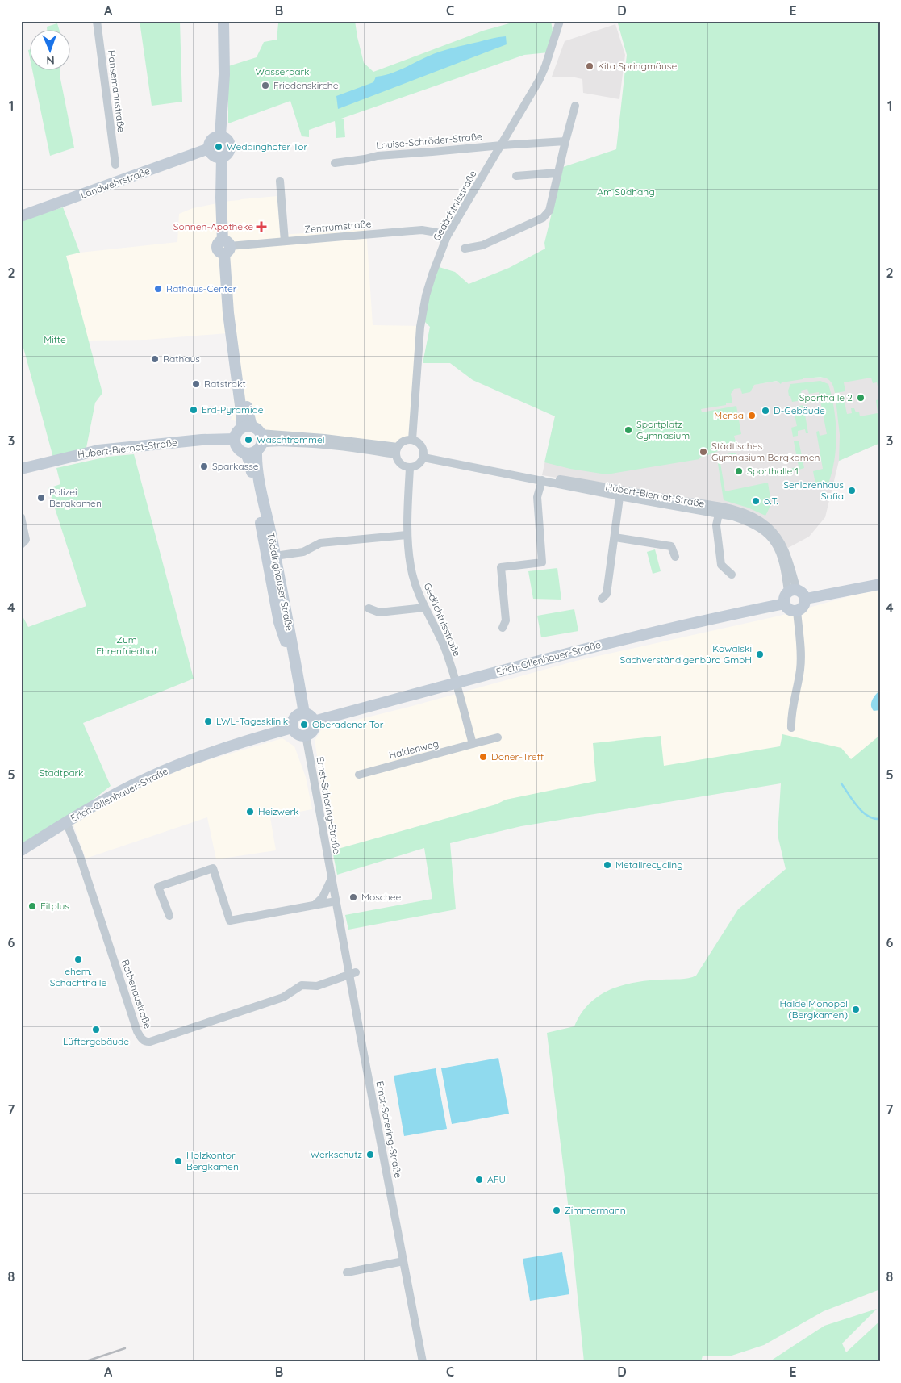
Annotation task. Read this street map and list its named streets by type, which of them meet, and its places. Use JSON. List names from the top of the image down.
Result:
{
  "streets": {
    "street": [
      "Hansemannstraße",
      "Louise-Schröder-Straße",
      "Landwehrstraße",
      "Gedächtnisstraße",
      "Zentrumstraße",
      "Hubert-Biernat-Straße",
      "Töddinghauser Straße",
      "Erich-Ollenhauer-Straße",
      "Haldenweg",
      "Ernst-Schering-Straße",
      "Rathenaustraße"
    ]
  },
  "crossings": [
    ["Louise-Schröder-Straße", "Gedächtnisstraße"],
    ["Landwehrstraße", "Töddinghauser Straße"],
    ["Gedächtnisstraße", "Zentrumstraße"],
    ["Gedächtnisstraße", "Hubert-Biernat-Straße"],
    ["Gedächtnisstraße", "Erich-Ollenhauer-Straße"],
    ["Zentrumstraße", "Töddinghauser Straße"],
    ["Hubert-Biernat-Straße", "Töddinghauser Straße"],
    ["Hubert-Biernat-Straße", "Erich-Ollenhauer-Straße"],
    ["Töddinghauser Straße", "Erich-Ollenhauer-Straße"],
    ["Töddinghauser Straße", "Ernst-Schering-Straße"],
    ["Erich-Ollenhauer-Straße", "Ernst-Schering-Straße"],
    ["Erich-Ollenhauer-Straße", "Rathenaustraße"]
  ],
  "parks": [
    "Wasserpark",
    "Am Südhang",
    "Mitte",
    "Zum Ehrenfriedhof",
    "Stadtpark"
  ],
  "places": {
    "other": [
      "Kita Springmäuse",
      "Friedenskirche",
      "Weddinghofer Tor",
      "Rathaus-Center",
      "Rathaus",
      "Ratstrakt",
      "Sporthalle 2",
      "Erd-Pyramide",
      "D-Gebäude",
      "Mensa",
      "Sportplatz Gymnasium",
      "Waschtrommel",
      "Städtisches Gymnasium Bergkamen",
      "Sparkasse",
      "Sporthalle 1",
      "Seniorenhaus Sofia",
      "Polizei Bergkamen",
      "o.T.",
      "Kowalski Sachverständigenbüro GmbH",
      "LWL-Tagesklinik",
      "Oberadener Tor",
      "Döner-Treff",
      "Heizwerk",
      "Metallrecycling",
      "Moschee",
      "Fitplus",
      "ehem. Schachthalle",
      "Halde Monopol (Bergkamen)",
      "Lüftergebäude",
      "Werkschutz",
      "Holzkontor Bergkamen",
      "AFU",
      "Zimmermann"
    ],
    "health": ["Sonnen-Apotheke"]
  },
  "north": "bottom",
  "grid": {
    "columns": [
      "A",
      "B",
      "C",
      "D",
      "E"
    ],
    "rows": [
      "1",
      "2",
      "3",
      "4",
      "5",
      "6",
      "7",
      "8"
    ]
  }
}
